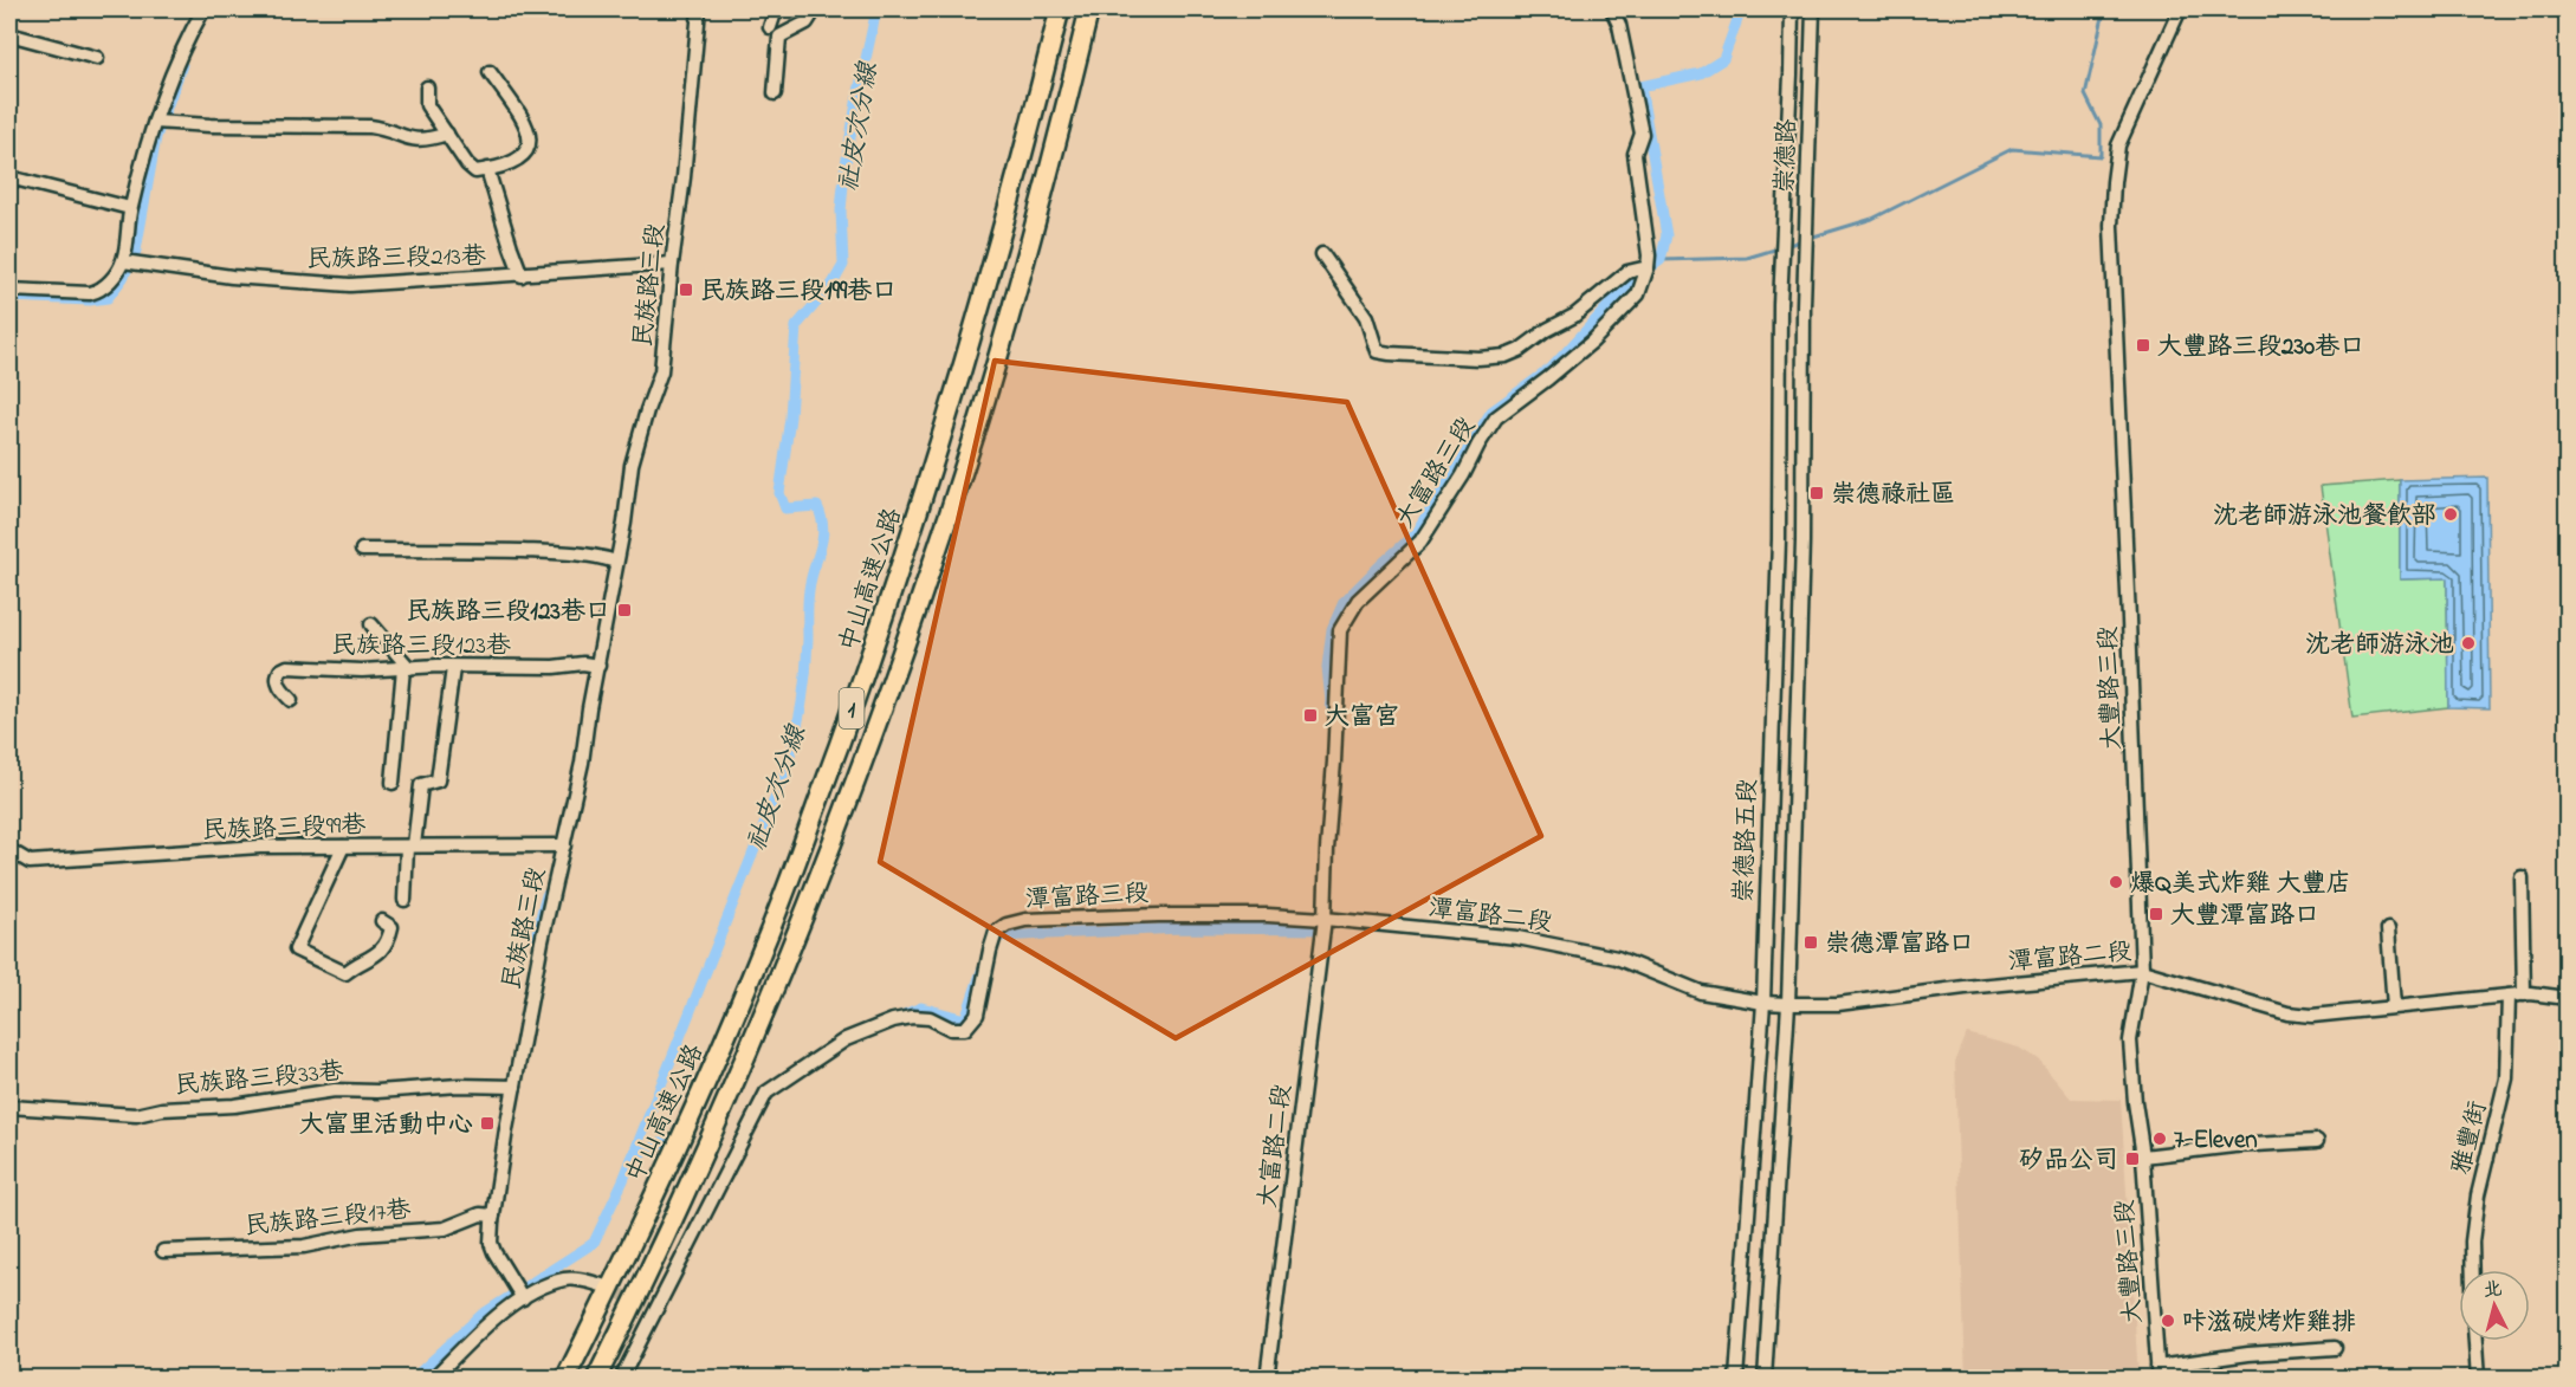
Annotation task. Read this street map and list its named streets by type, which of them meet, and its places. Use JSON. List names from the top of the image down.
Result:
{
  "streets": {
    "highway": ["中山高速公路", "1"],
    "street": [
      "崇德路",
      "民族路三段213巷",
      "民族路三段",
      "大富路三段",
      "民族路三段123巷",
      "大豐路三段",
      "民族路三段99巷",
      "崇德路五段",
      "潭富路三段",
      "潭富路二段",
      "民族路三段33巷",
      "雅豐街",
      "大富路二段",
      "民族路三段17巷"
    ]
  },
  "crossings": [
    ["崇德路", "崇德路五段"],
    ["民族路三段213巷", "民族路三段"],
    ["民族路三段", "民族路三段123巷"],
    ["民族路三段", "民族路三段99巷"],
    ["民族路三段", "民族路三段33巷"],
    ["民族路三段", "民族路三段17巷"],
    ["大富路三段", "潭富路三段"],
    ["大富路三段", "潭富路二段"],
    ["大富路三段", "大富路二段"],
    ["大豐路三段", "潭富路二段"],
    ["崇德路五段", "潭富路二段"],
    ["潭富路三段", "潭富路二段"],
    ["潭富路三段", "大富路二段"],
    ["潭富路二段", "雅豐街"],
    ["潭富路二段", "大富路二段"]
  ],
  "water": ["社皮次分線"],
  "places": {
    "transit": [
      "民族路三段199巷口",
      "大豐路三段230巷口",
      "崇德祿社區",
      "民族路三段123巷口",
      "大富宮",
      "大豐潭富路口",
      "崇德潭富路口",
      "大富里活動中心",
      "矽品公司"
    ],
    "other": [
      "沈老師游泳池餐飲部",
      "沈老師游泳池",
      "爆Q美式炸雞 大豐店",
      "7-Eleven",
      "咔滋碳烤炸雞排"
    ]
  },
  "north": "top"
}
